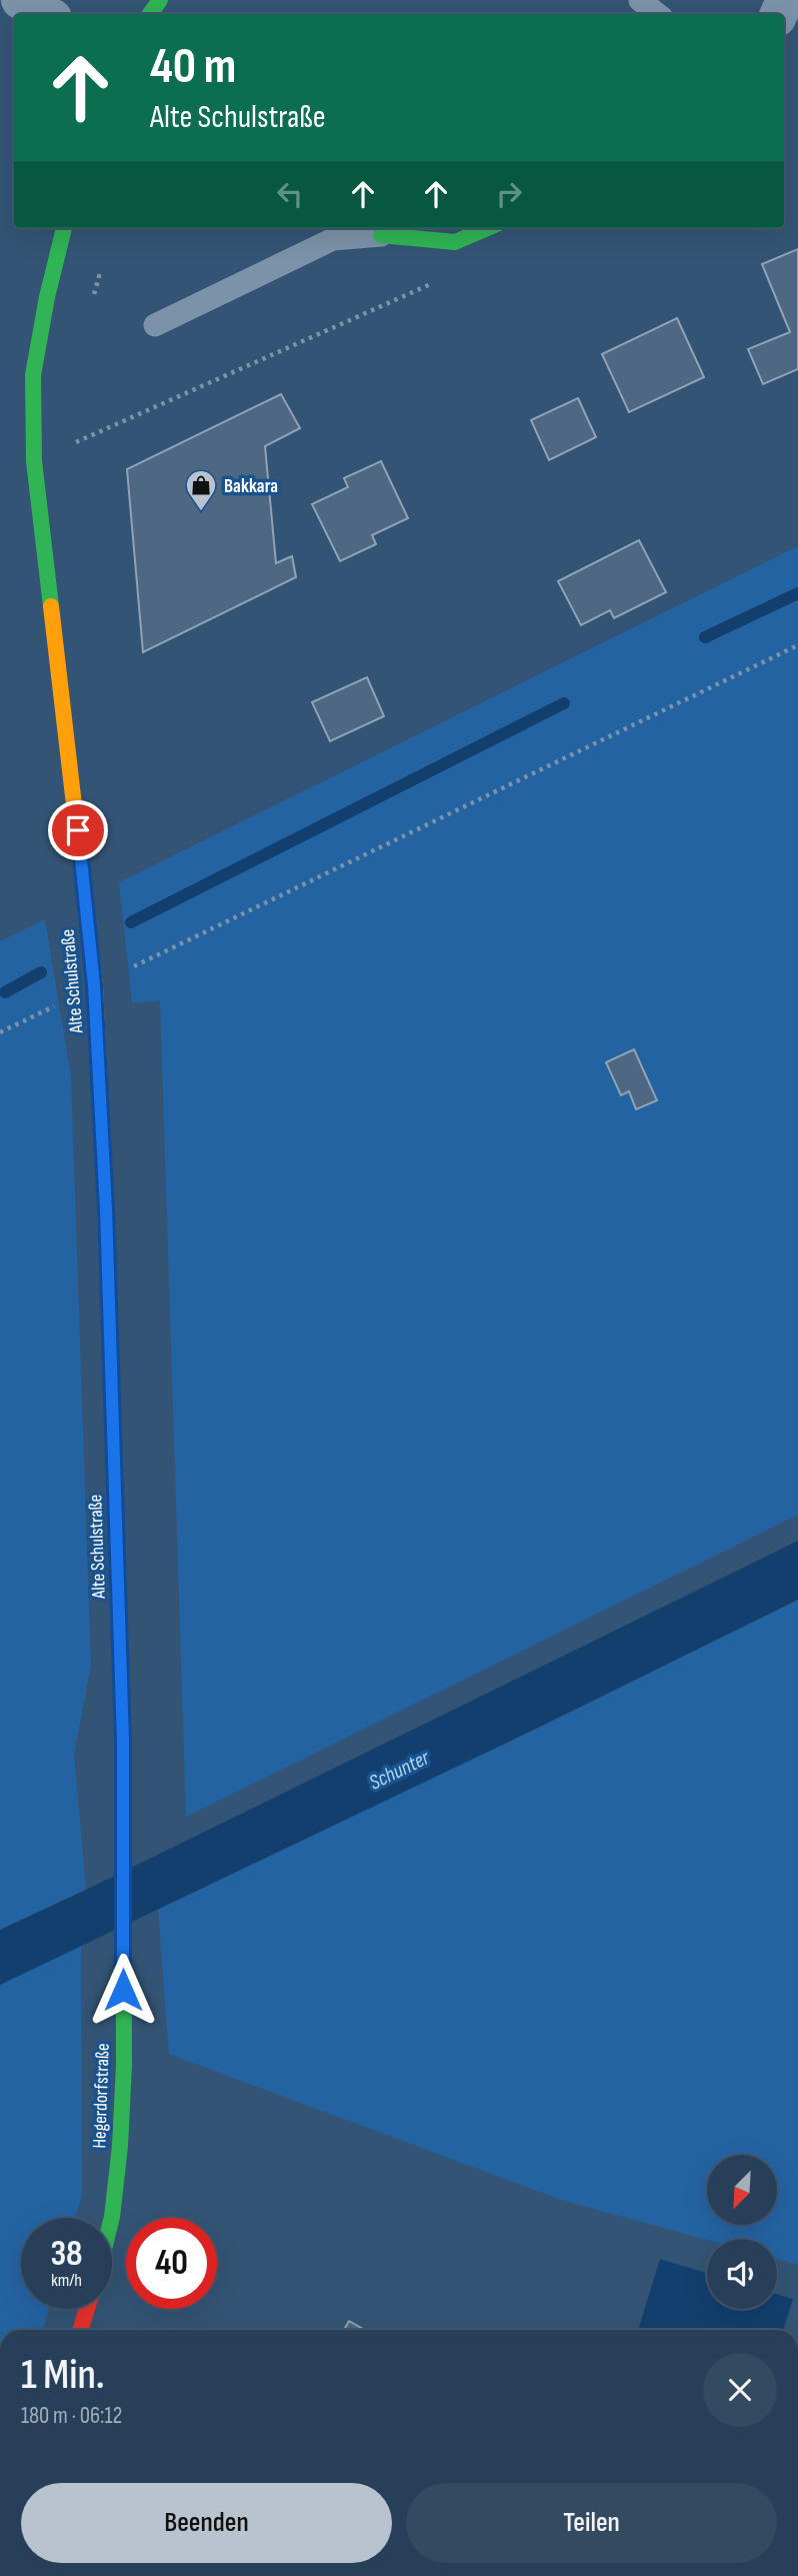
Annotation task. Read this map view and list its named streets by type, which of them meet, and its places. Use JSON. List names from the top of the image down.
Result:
{
  "streets": {
    "street": ["Alte Schulstraße", "Hegerdorfstraße"]
  },
  "crossings": [
    ["Alte Schulstraße", "Hegerdorfstraße"]
  ],
  "water": ["Schunter"],
  "places": {
    "shop": ["Bakkara"]
  },
  "north": "bottom left",
  "page": {
    "turn": ["40 m", "Alte Schulstraße"],
    "speed": "38 km/h",
    "limit": "40",
    "heading": ["1 Min.", "180 m · 06:12"],
    "buttons": ["Beenden", "Teilen"]
  }
}
